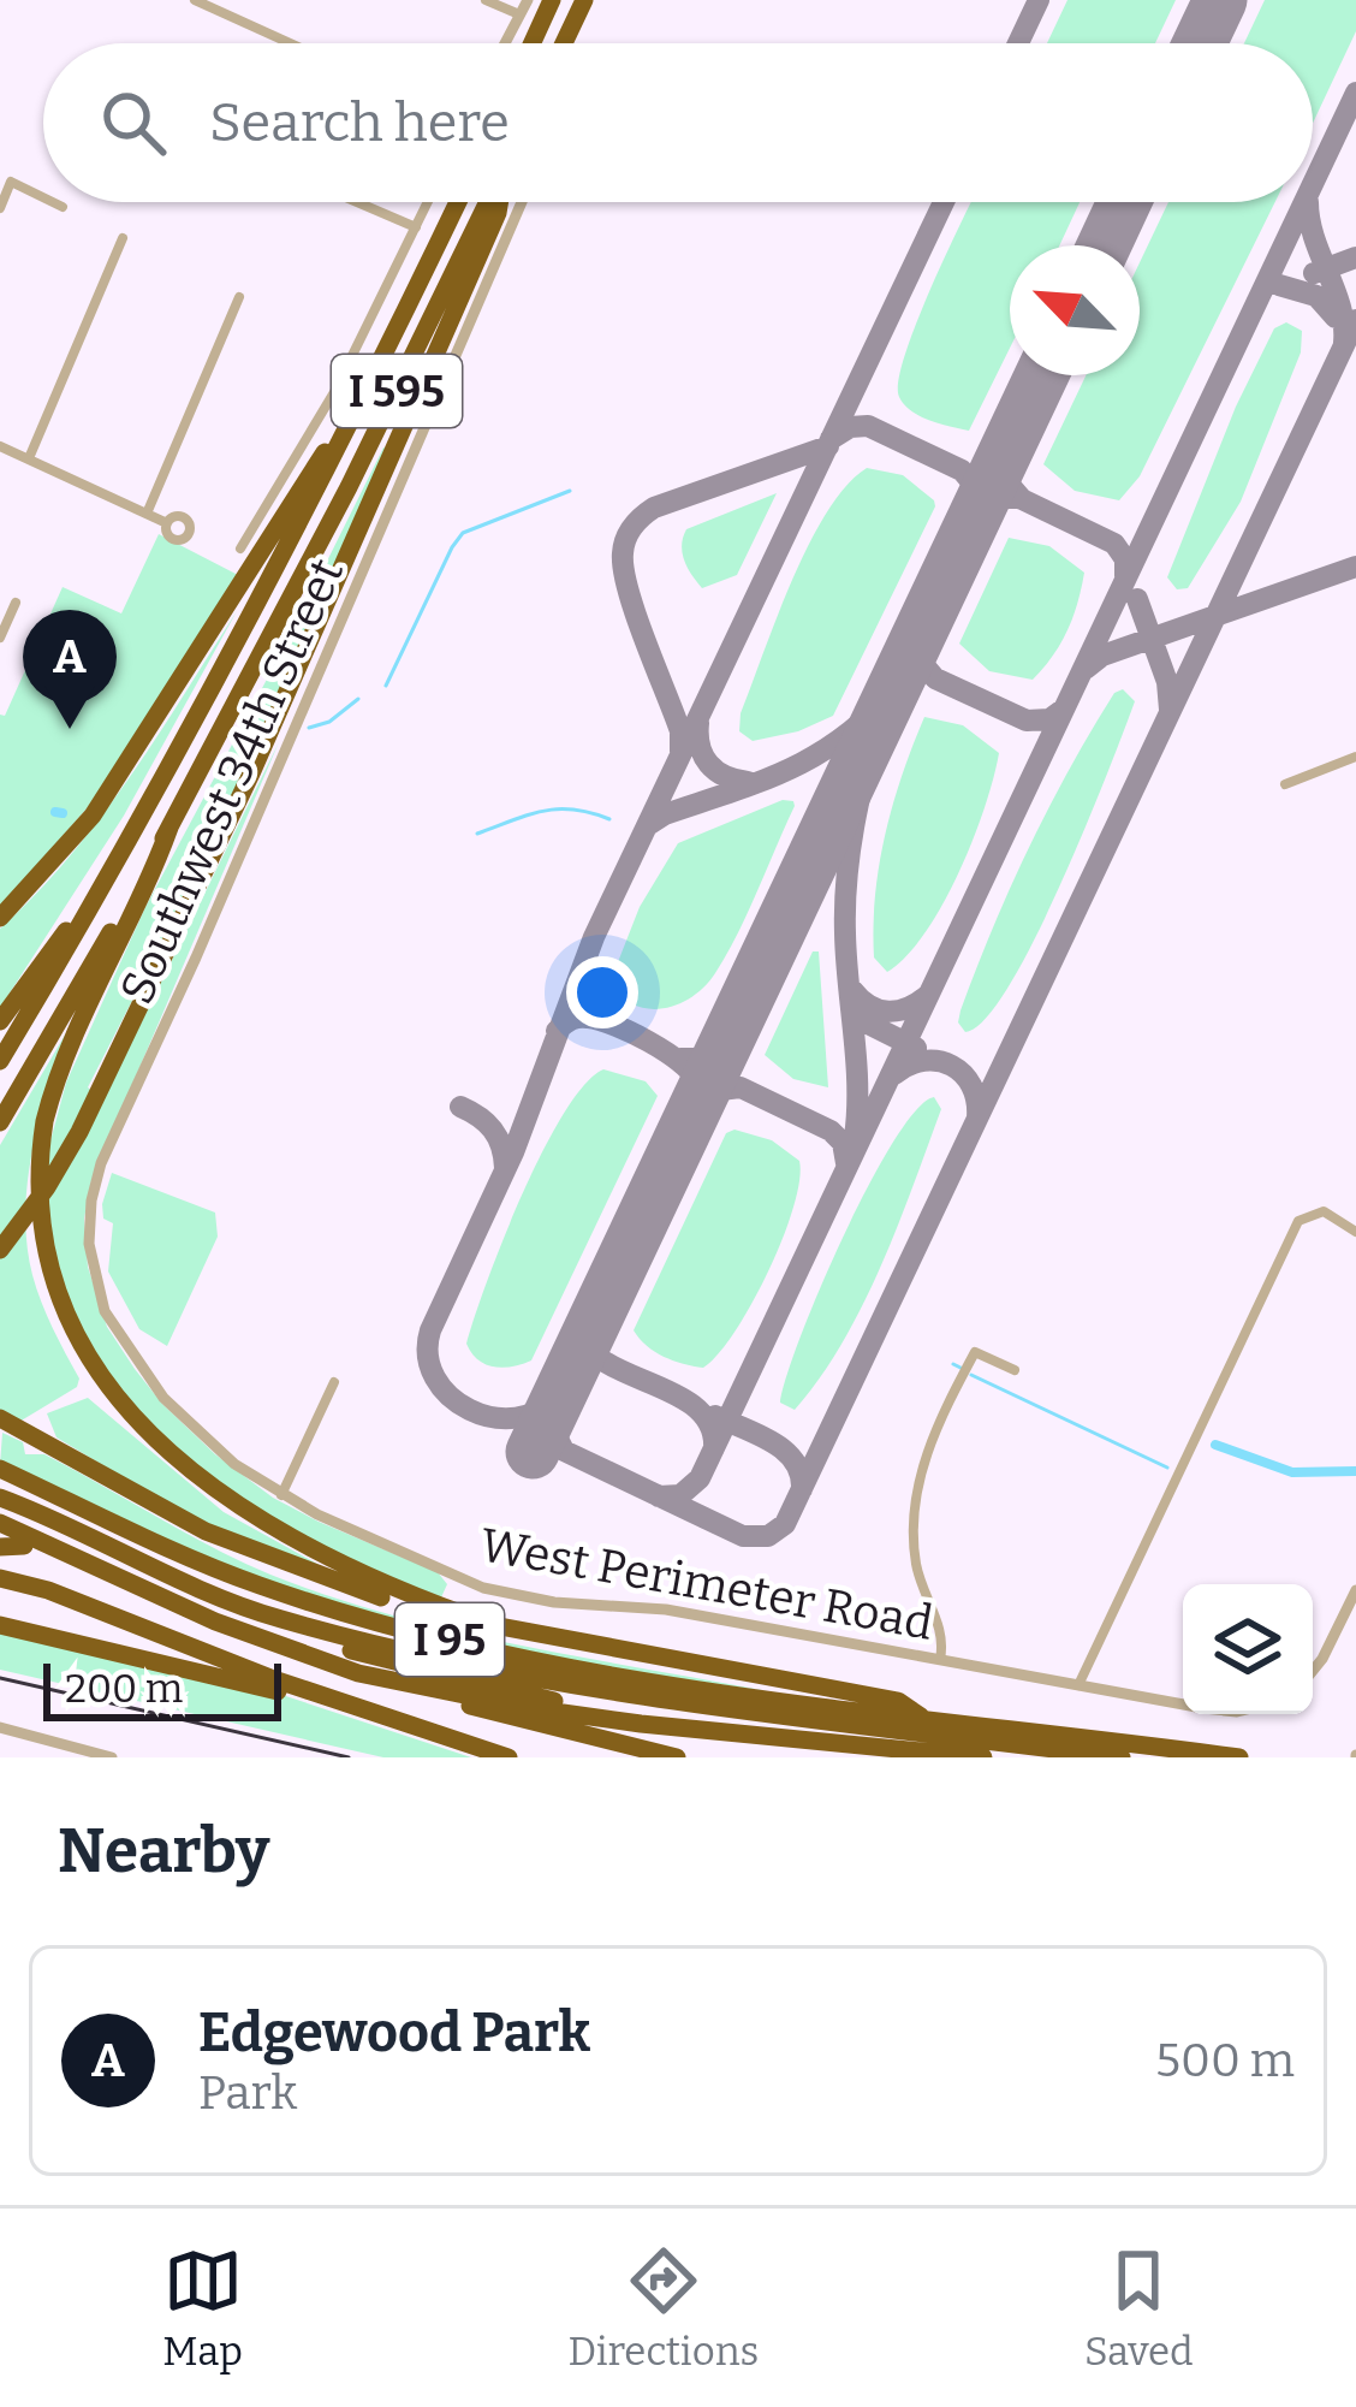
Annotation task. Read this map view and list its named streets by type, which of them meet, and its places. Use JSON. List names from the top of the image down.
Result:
{
  "streets": {
    "highway": ["I 595", "I 95"],
    "street": ["Southwest 34th Street", "West Perimeter Road"]
  },
  "crossings": [
    ["Southwest 34th Street", "West Perimeter Road"]
  ],
  "scale_bar": "200 m",
  "north": "top left",
  "page": {
    "search": "Search here",
    "pins": "A",
    "scale": "200 m",
    "heading": "Nearby",
    "list": [
      {
        "mark": "A",
        "name": "Edgewood Park",
        "note": "Park",
        "value": "500 m"
      }
    ],
    "nav": ["Map", "Directions", "Saved"]
  }
}
